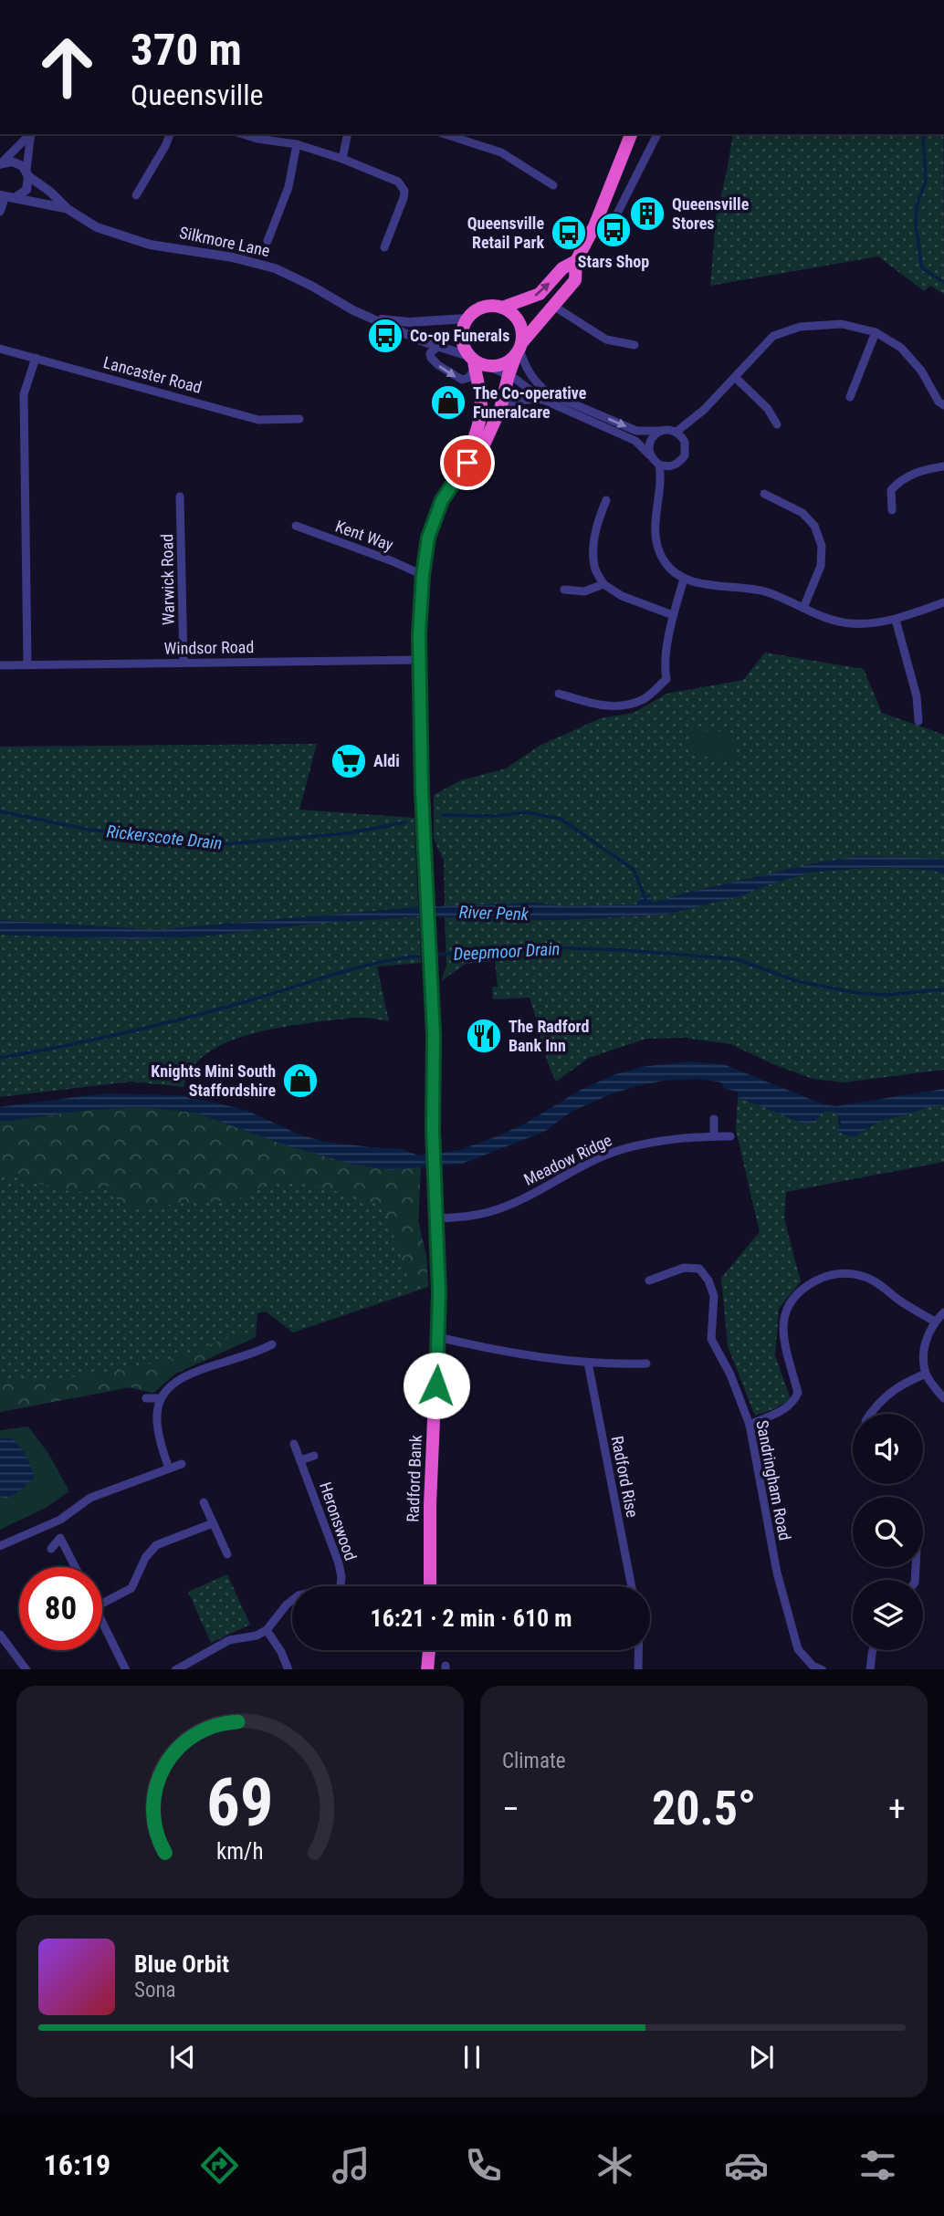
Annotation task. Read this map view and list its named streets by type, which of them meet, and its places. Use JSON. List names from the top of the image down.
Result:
{
  "streets": {
    "highway": ["Radford Bank"],
    "street": [
      "Silkmore Lane",
      "Lancaster Road",
      "Kent Way",
      "Warwick Road",
      "Windsor Road",
      "Meadow Ridge",
      "Radford Rise",
      "Sandringham Road",
      "Heronswood"
    ]
  },
  "crossings": [
    ["Silkmore Lane", "Radford Bank"],
    ["Kent Way", "Radford Bank"],
    ["Warwick Road", "Windsor Road"],
    ["Windsor Road", "Radford Bank"],
    ["Meadow Ridge", "Radford Bank"]
  ],
  "water": ["Rickerscote Drain", "River Penk", "Deepmoor Drain"],
  "places": {
    "building": ["Queensville Stores"],
    "bus stop": ["Stars Shop", "Queensville Retail Park", "Co-op Funerals"],
    "shop": ["The Co-operative Funeralcare", "Knights Mini South Staffordshire"],
    "supermarket": ["Aldi"],
    "restaurant": ["The Radford Bank Inn"]
  },
  "page": {
    "turn": ["370 m", "Queensville"],
    "limit": "80",
    "trip": "16:21 · 2 min · 610 m",
    "tile": "Climate",
    "heat": ["−", "20.5°", "+"],
    "song": ["Blue Orbit", "Sona"],
    "tabs": "16:19",
    "gauge": ["69", "km/h"]
  }
}
